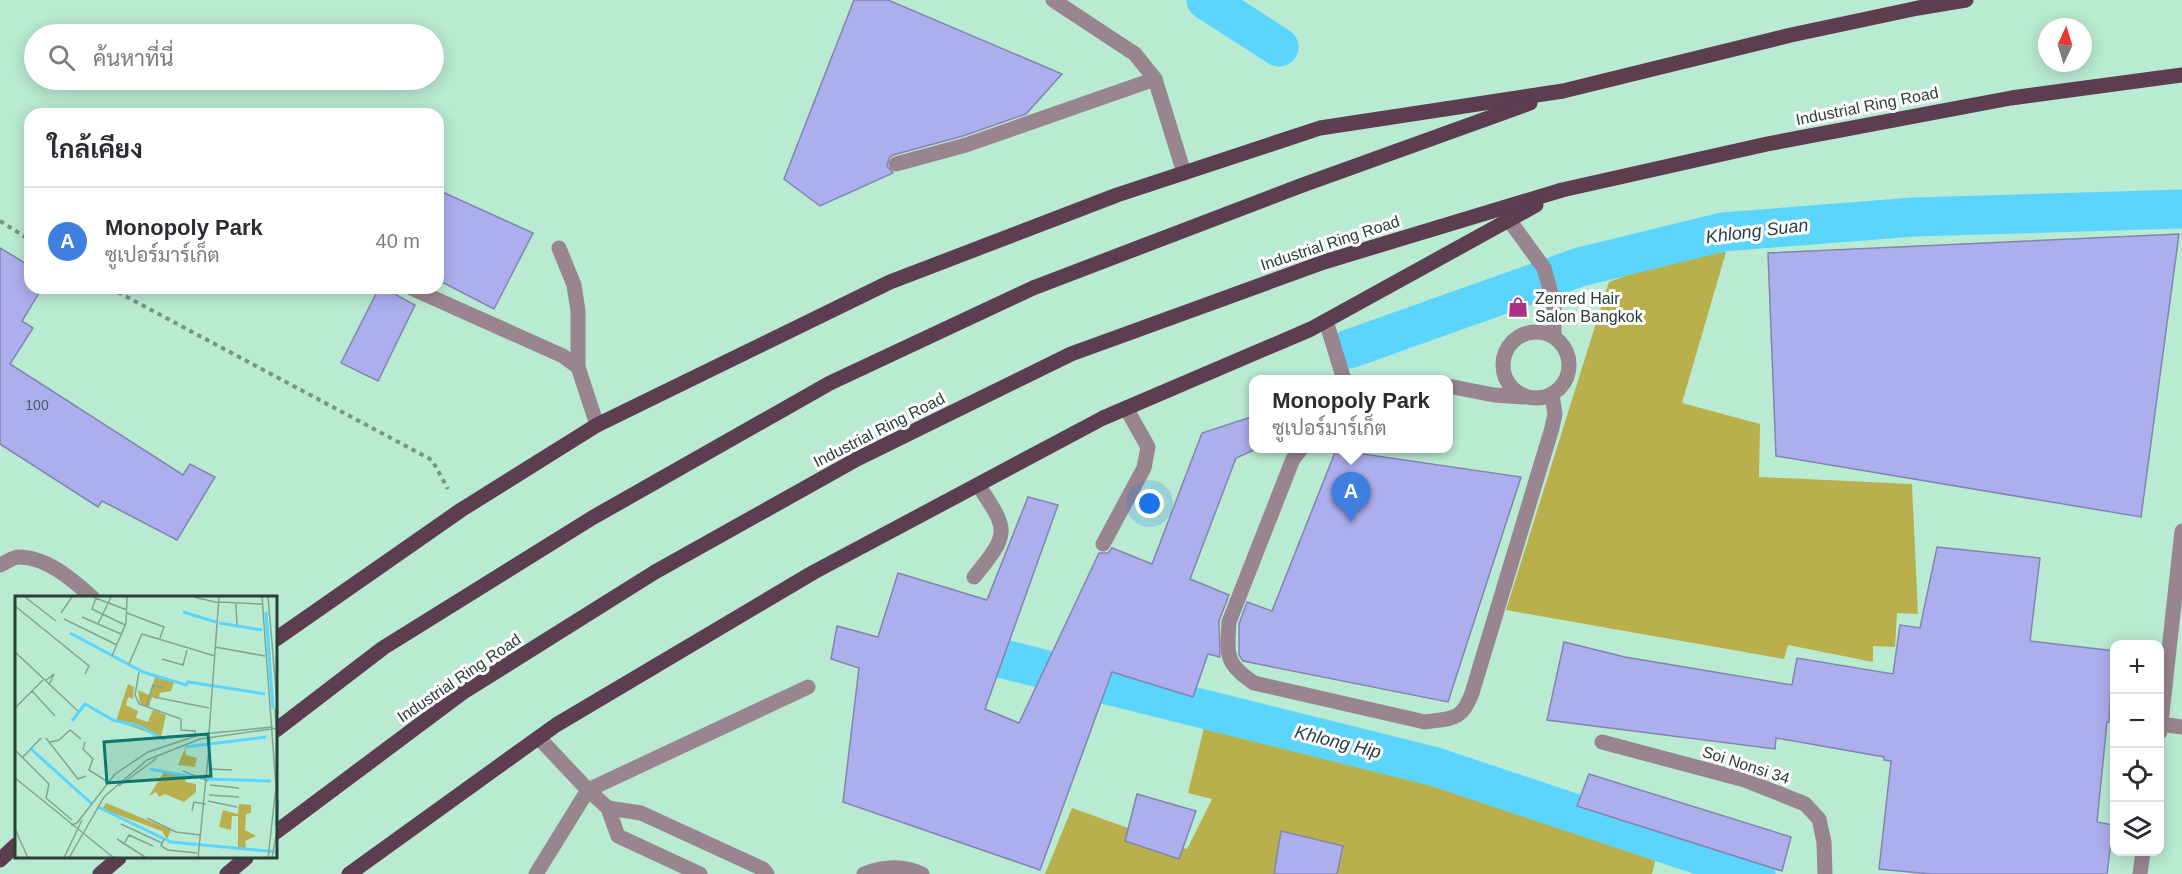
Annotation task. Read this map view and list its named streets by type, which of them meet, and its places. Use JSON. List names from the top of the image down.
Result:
{
  "streets": {
    "main road": ["Industrial Ring Road"],
    "street": ["Soi Nonsi 34"]
  },
  "water": ["Khlong Suan", "Khlong Hip"],
  "places": {
    "shop": ["Zenred Hair Salon Bangkok"]
  },
  "house_numbers": ["100"],
  "north": "top",
  "page": {
    "search": "ค้นหาที่นี่",
    "heading": "ใกล้เคียง",
    "list": [
      {
        "mark": "A",
        "name": "Monopoly Park",
        "note": "ซูเปอร์มาร์เก็ต",
        "value": "40 m"
      }
    ],
    "popup": ["Monopoly Park", "ซูเปอร์มาร์เก็ต"],
    "pins": "A",
    "map_buttons": ["+", "−"]
  }
}
